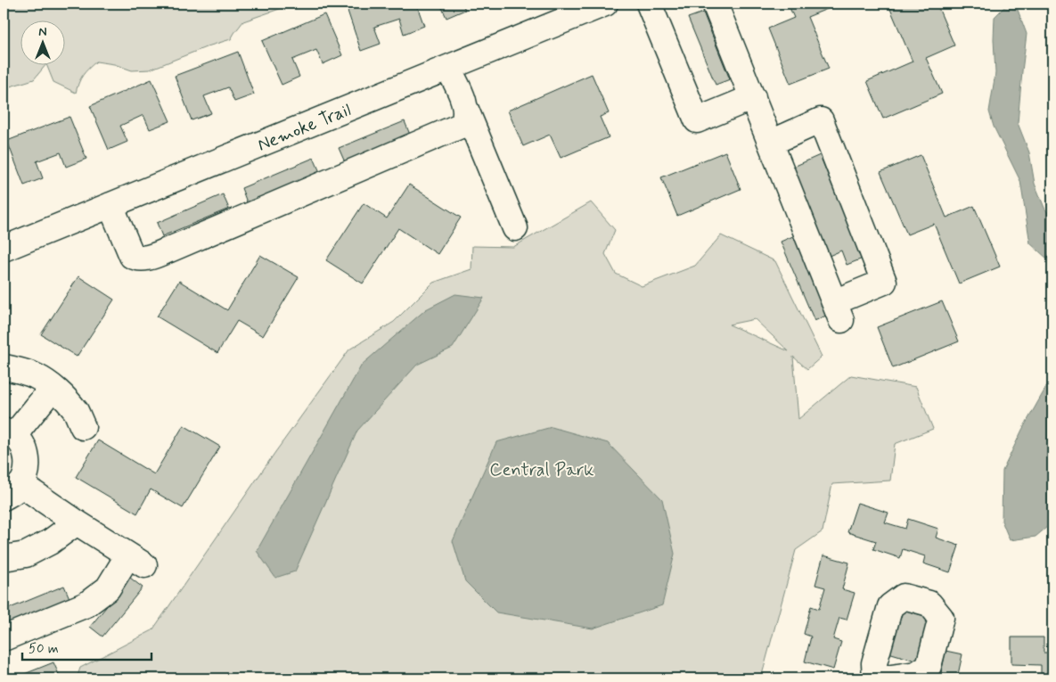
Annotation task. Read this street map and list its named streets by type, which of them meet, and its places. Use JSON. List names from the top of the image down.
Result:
{
  "streets": {
    "street": ["Nemoke Trail"]
  },
  "parks": ["Central Park"],
  "scale_bar": "50 m",
  "north": "top"
}
